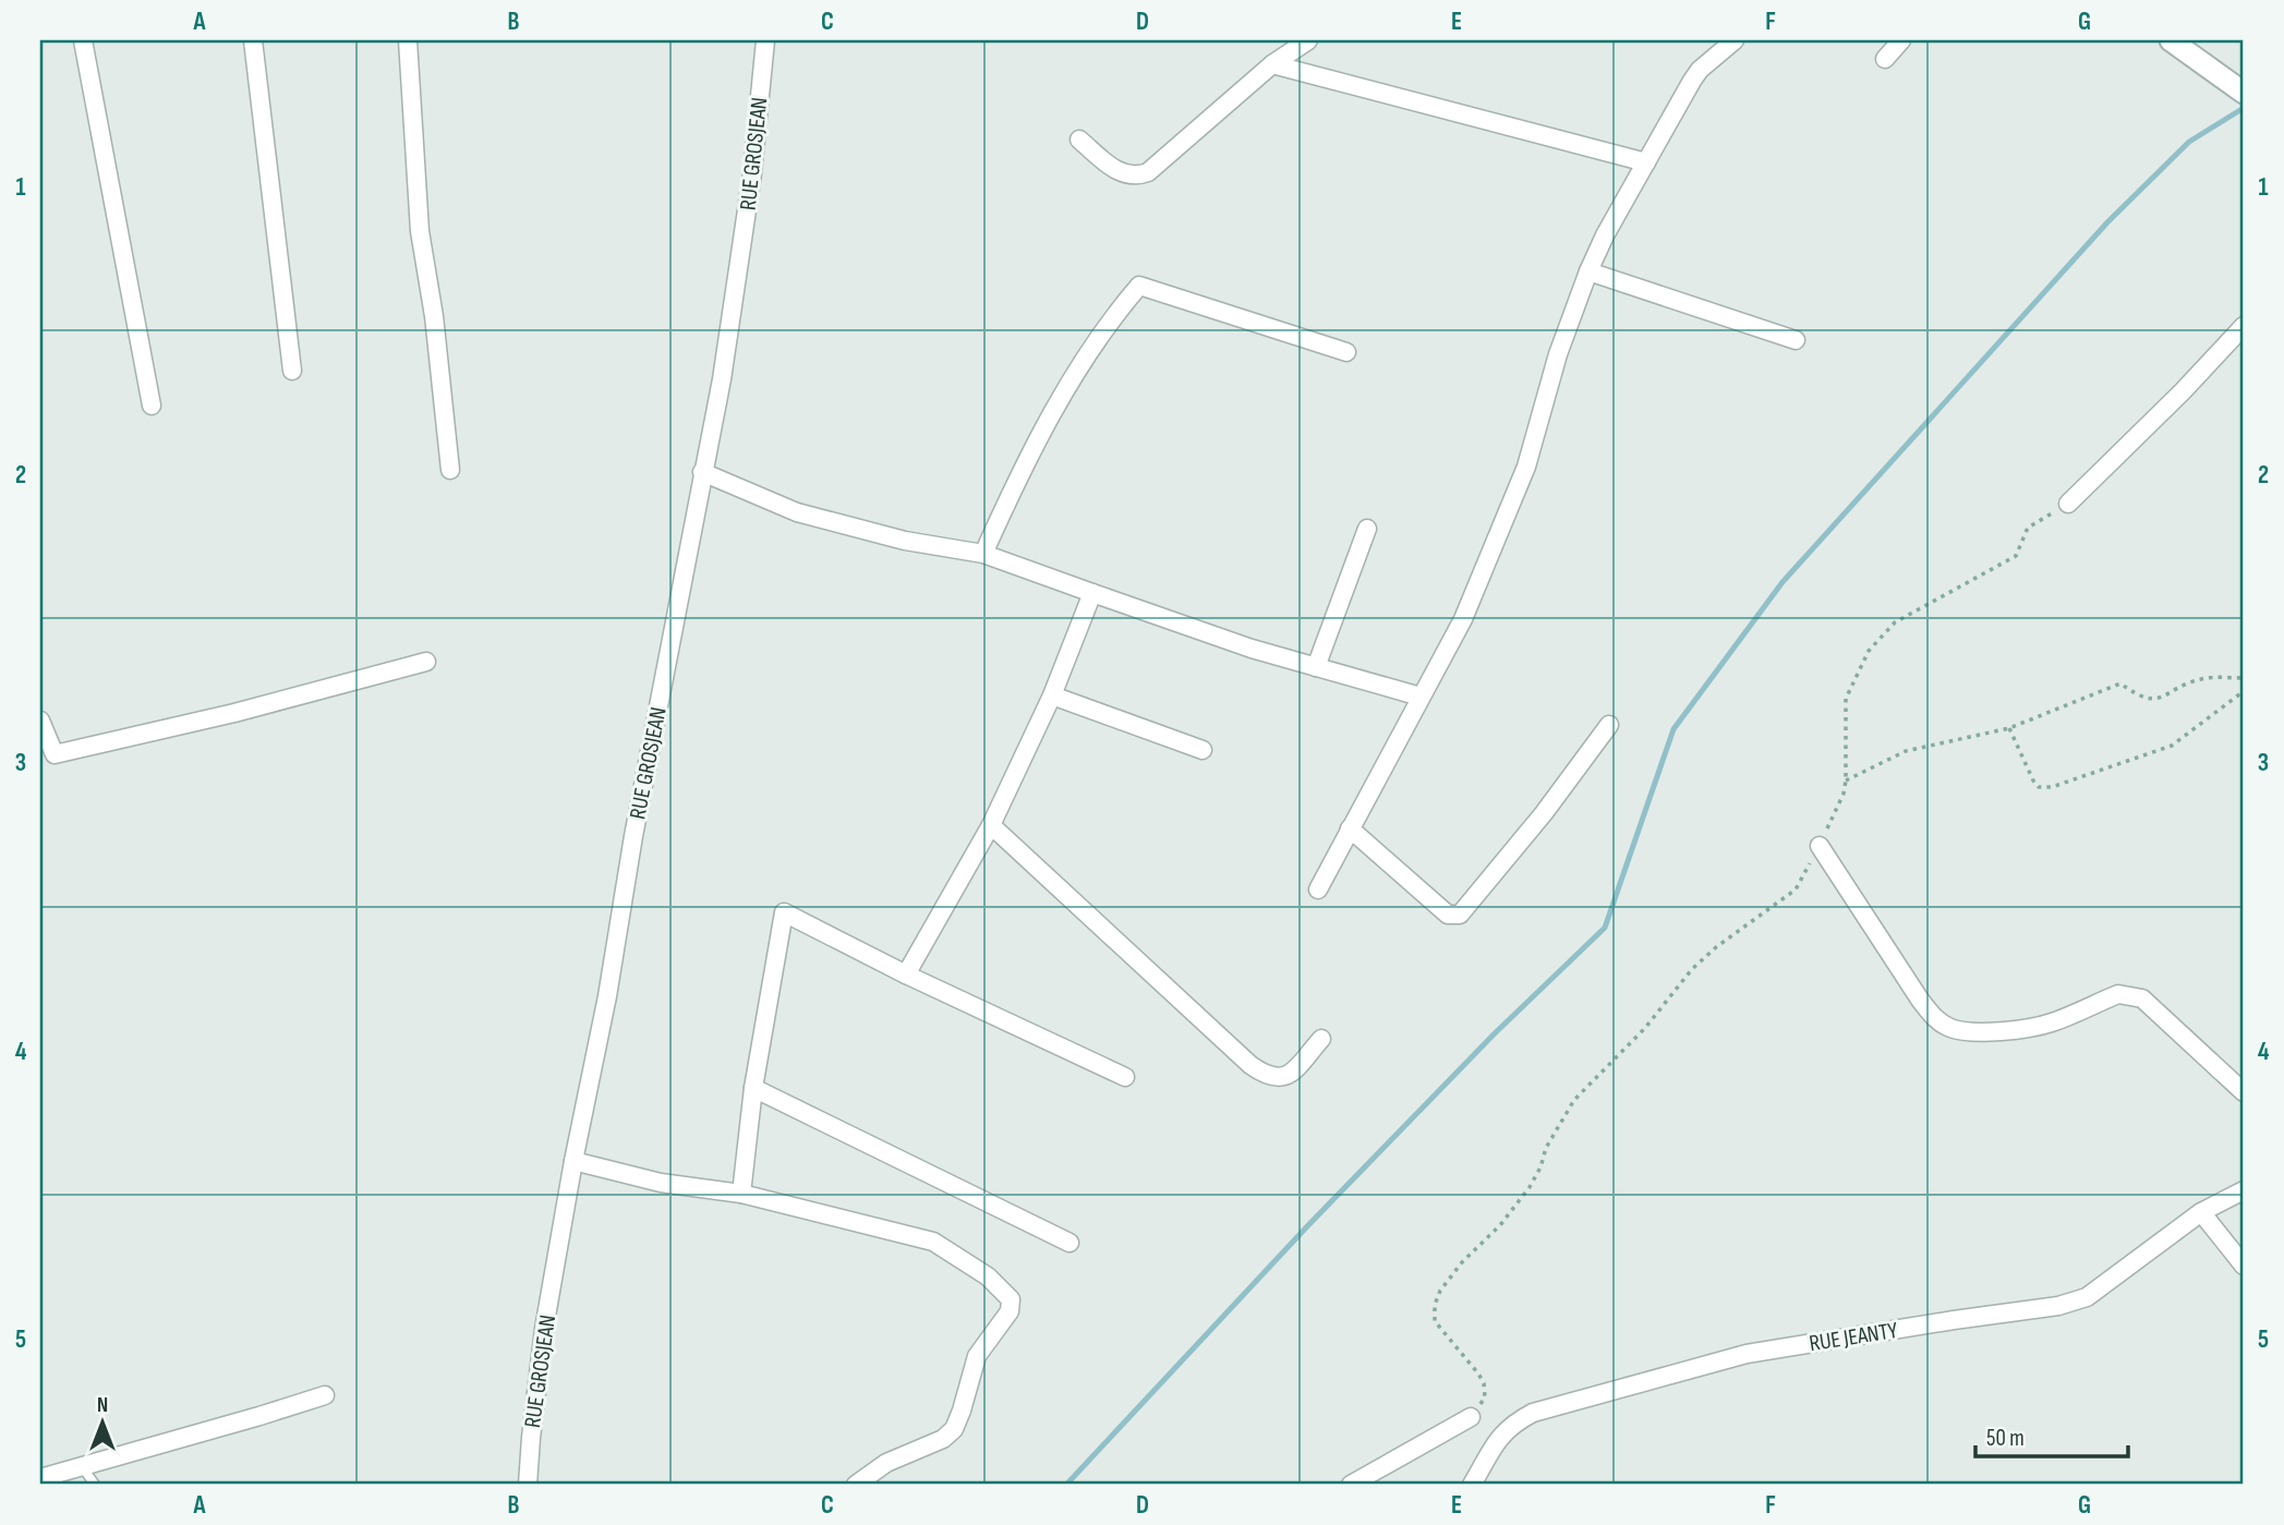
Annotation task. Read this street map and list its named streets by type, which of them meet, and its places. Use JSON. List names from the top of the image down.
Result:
{
  "streets": {
    "street": ["RUE GROSJEAN", "RUE JEANTY"]
  },
  "scale_bar": "50 m",
  "north": "top",
  "grid": {
    "columns": [
      "A",
      "B",
      "C",
      "D",
      "E",
      "F",
      "G"
    ],
    "rows": [
      "1",
      "2",
      "3",
      "4",
      "5"
    ]
  }
}
